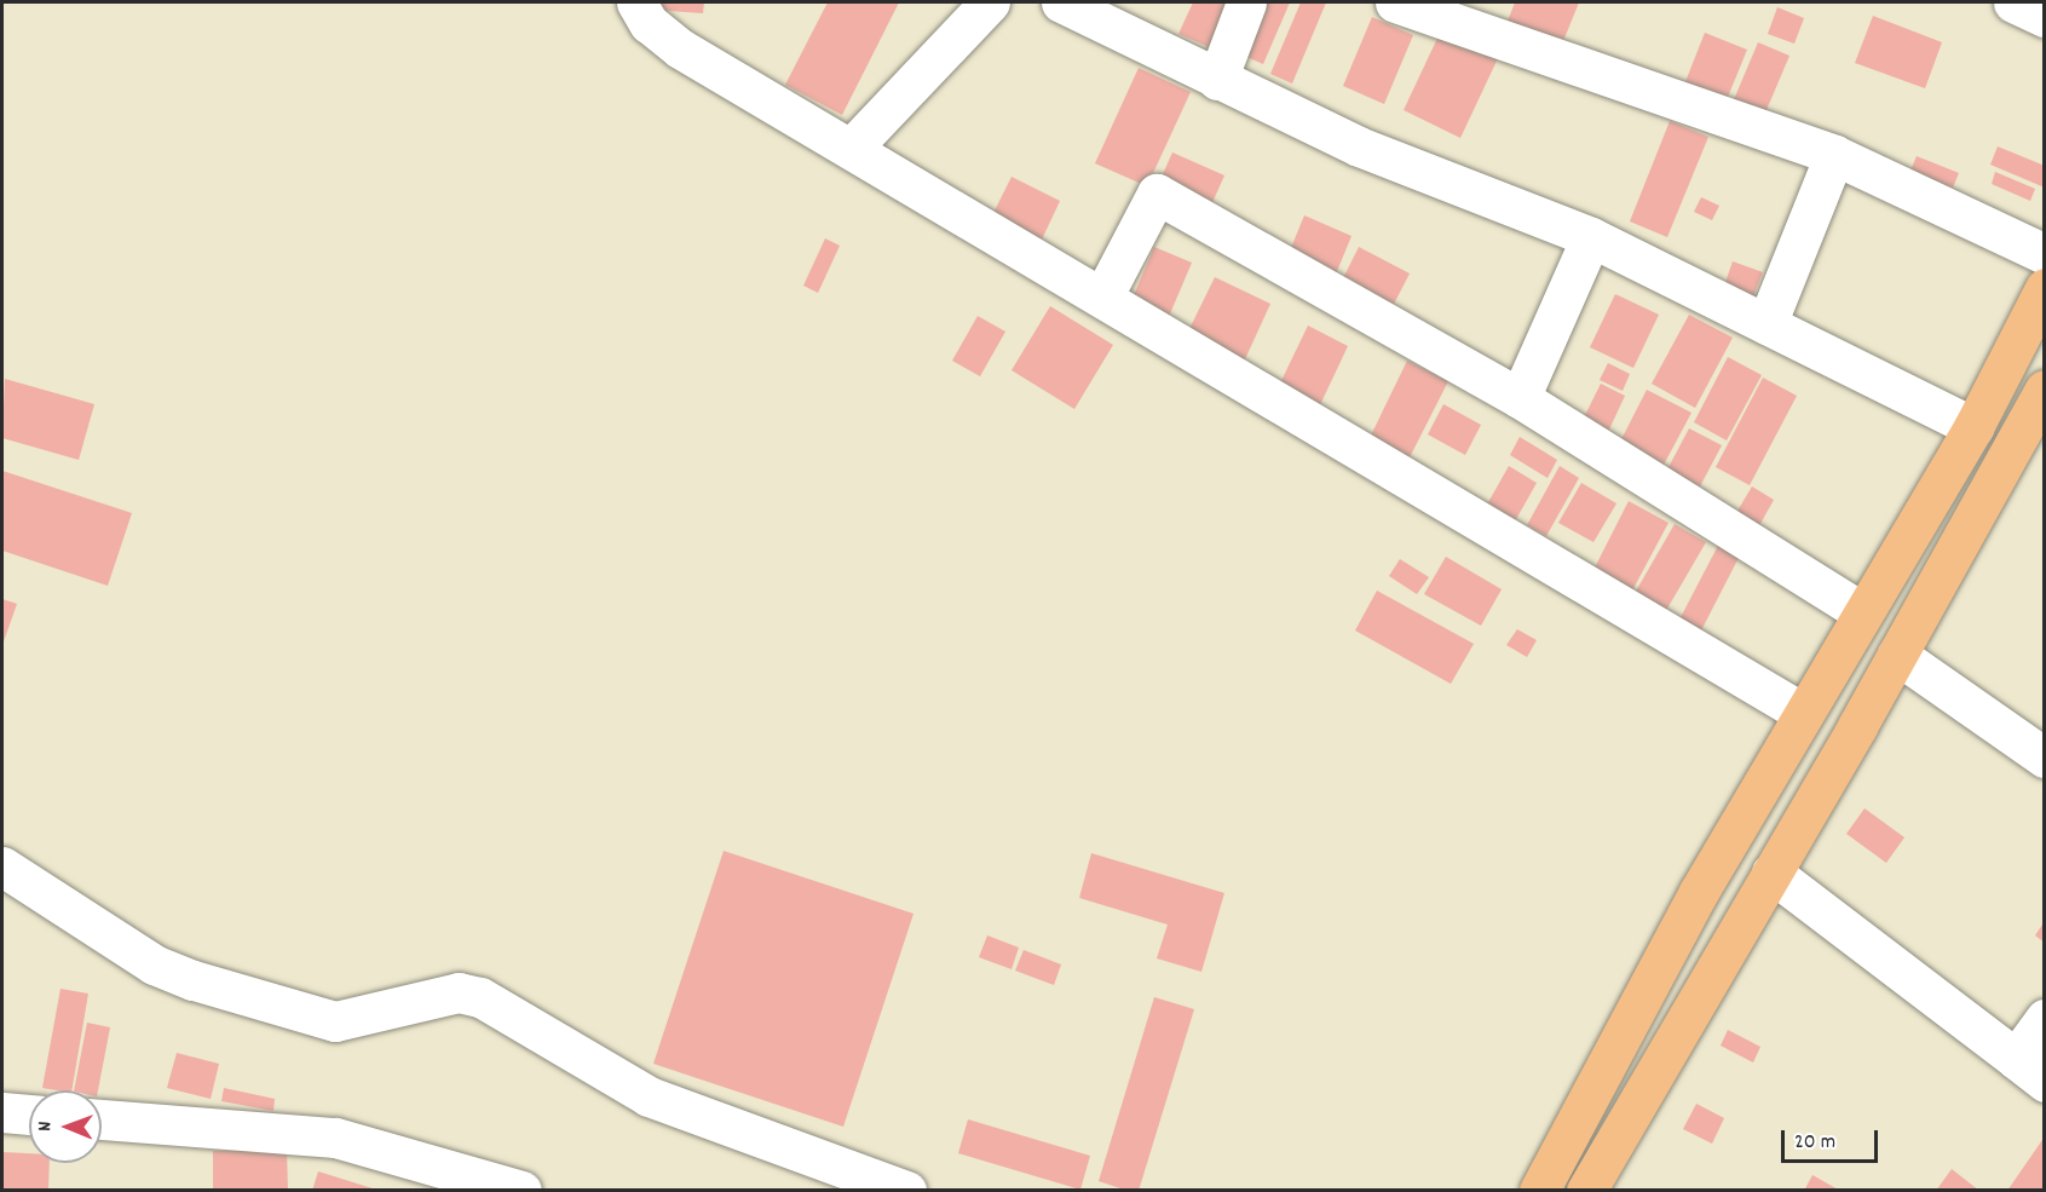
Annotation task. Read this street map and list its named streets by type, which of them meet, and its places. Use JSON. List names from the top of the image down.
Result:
{
  "scale_bar": "20 m",
  "north": "left"
}
